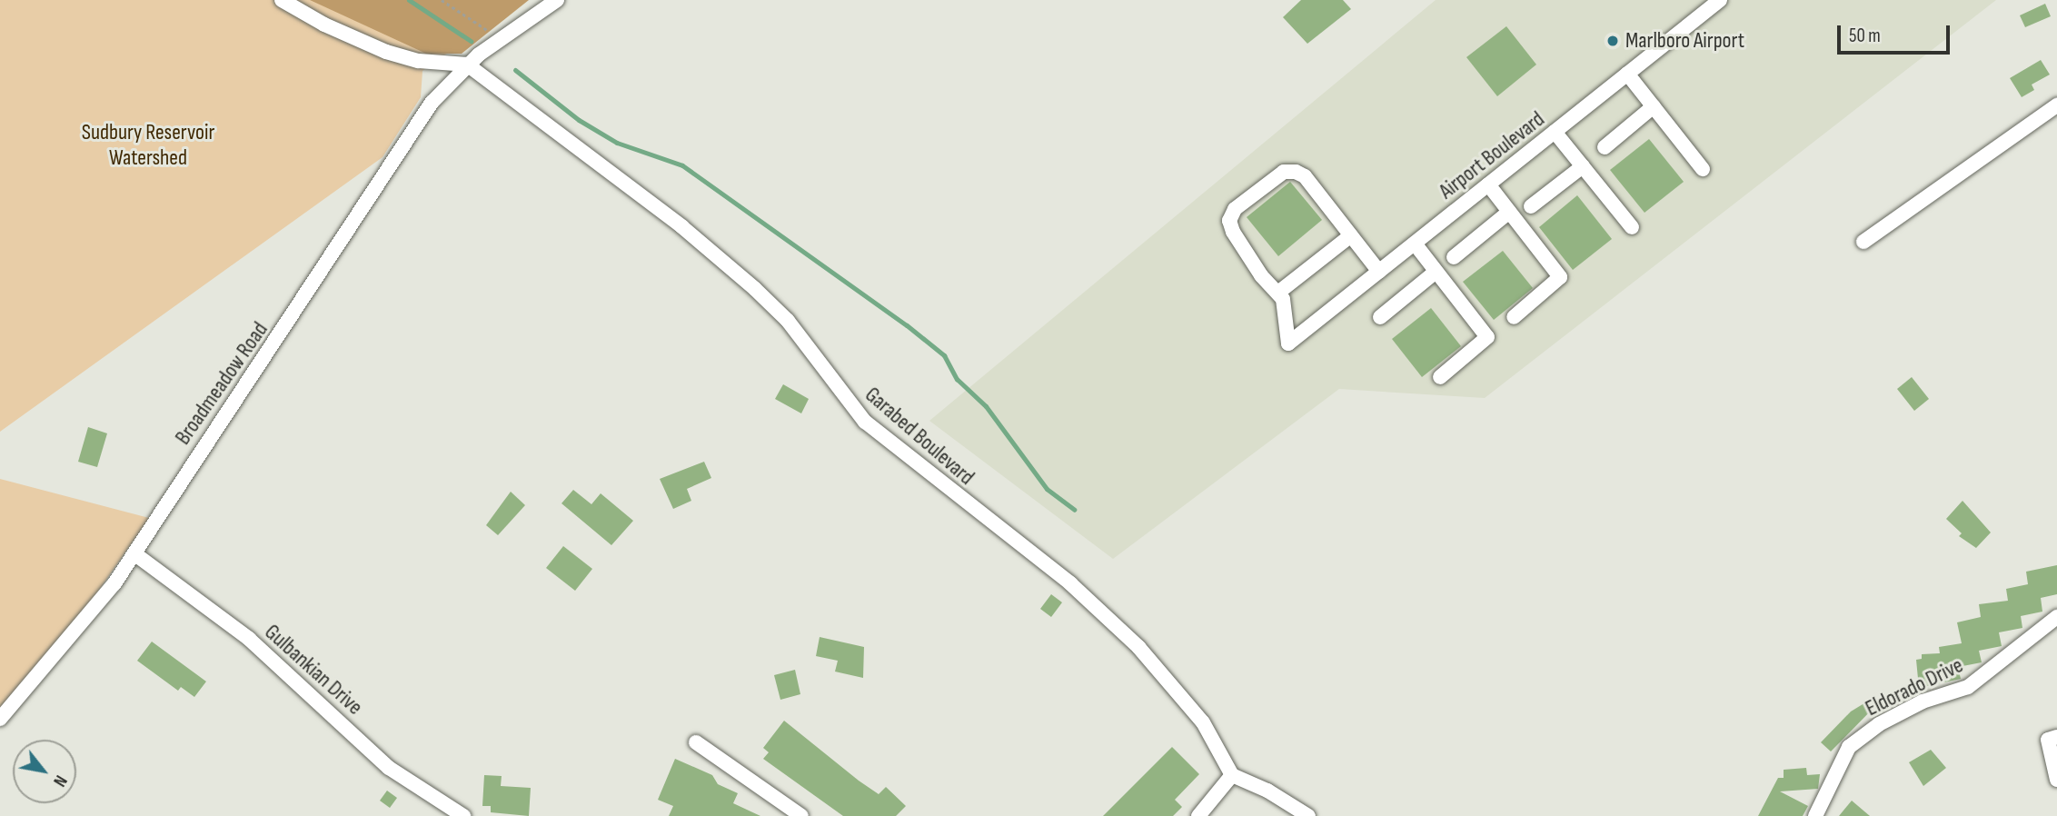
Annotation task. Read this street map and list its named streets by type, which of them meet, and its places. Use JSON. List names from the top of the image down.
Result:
{
  "streets": {
    "street": [
      "Airport Boulevard",
      "Broadmeadow Road",
      "Garabed Boulevard",
      "Gulbankian Drive",
      "Eldorado Drive"
    ]
  },
  "crossings": [
    ["Broadmeadow Road", "Garabed Boulevard"],
    ["Broadmeadow Road", "Gulbankian Drive"]
  ],
  "parks": ["Sudbury Reservoir Watershed"],
  "places": ["Marlboro Airport"],
  "scale_bar": "50 m",
  "north": "bottom right"
}
